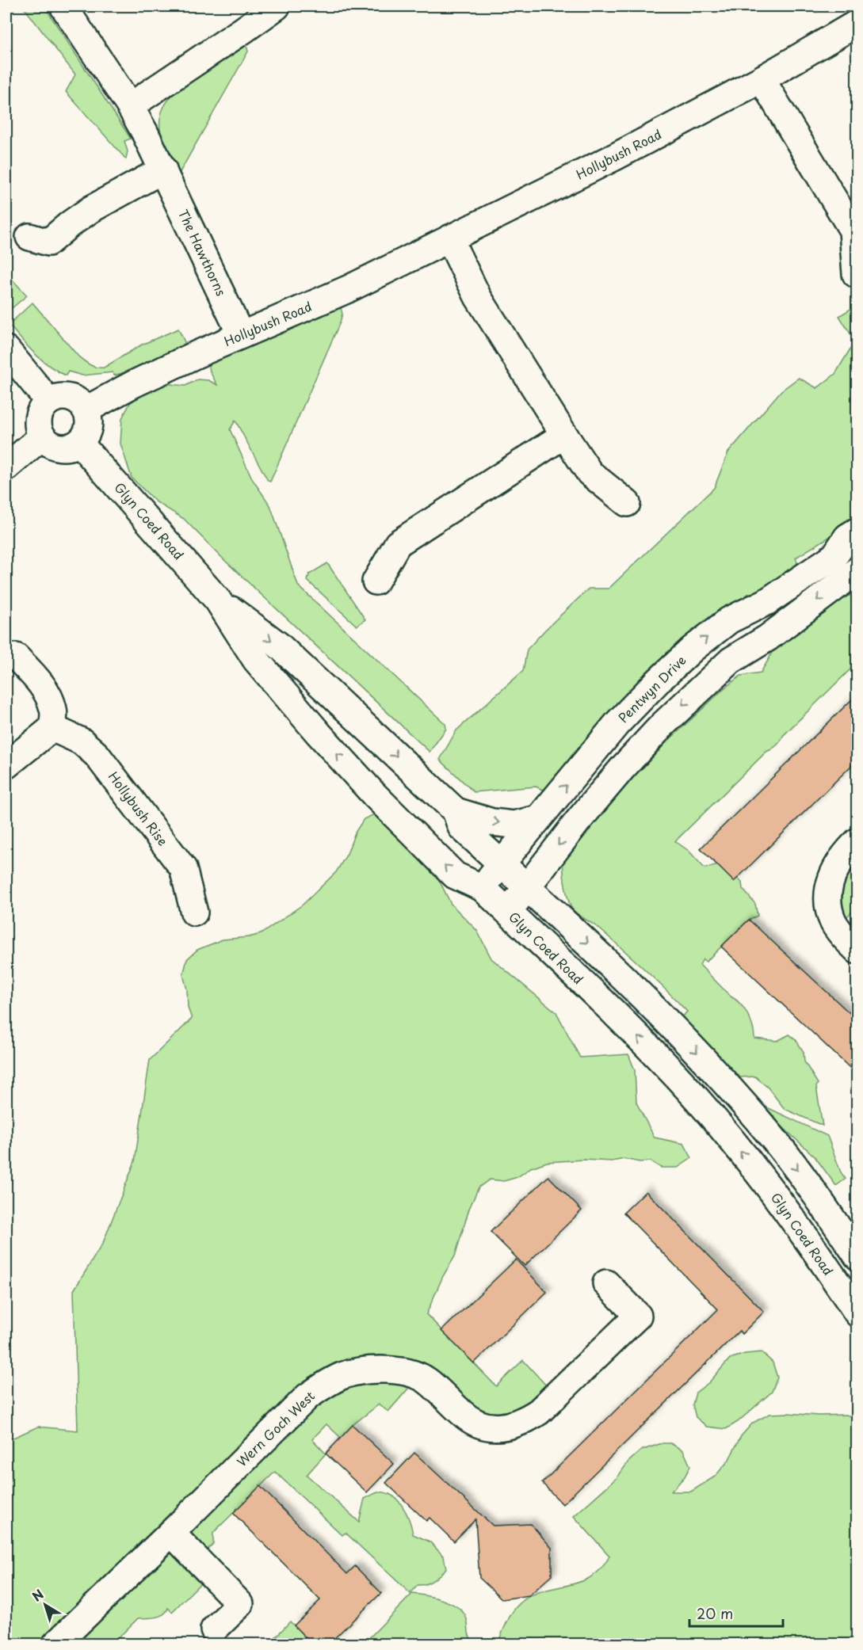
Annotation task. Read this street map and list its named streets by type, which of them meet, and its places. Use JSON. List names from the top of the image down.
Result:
{
  "streets": {
    "street": [
      "Hollybush Road",
      "The Hawthorns",
      "Glyn Coed Road",
      "Pentwyn Drive",
      "Hollybush Rise",
      "Wern Goch West"
    ]
  },
  "crossings": [
    ["Hollybush Road", "The Hawthorns"],
    ["Hollybush Road", "Glyn Coed Road"],
    ["Glyn Coed Road", "Pentwyn Drive"]
  ],
  "scale_bar": "20 m",
  "north": "top left"
}
